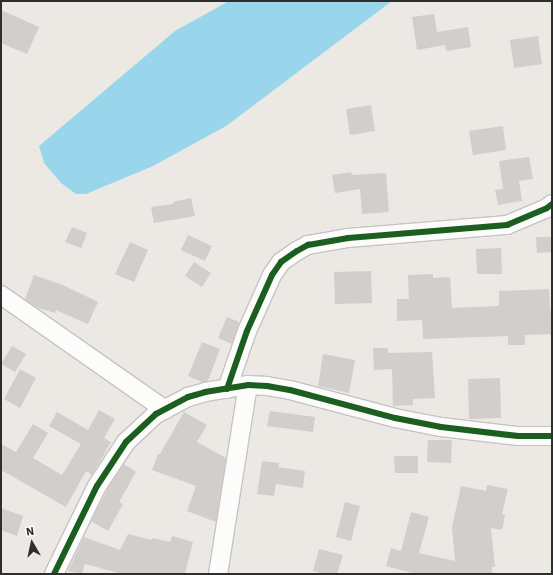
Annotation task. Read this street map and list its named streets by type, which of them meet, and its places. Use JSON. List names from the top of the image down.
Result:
{
  "north": "top"
}
